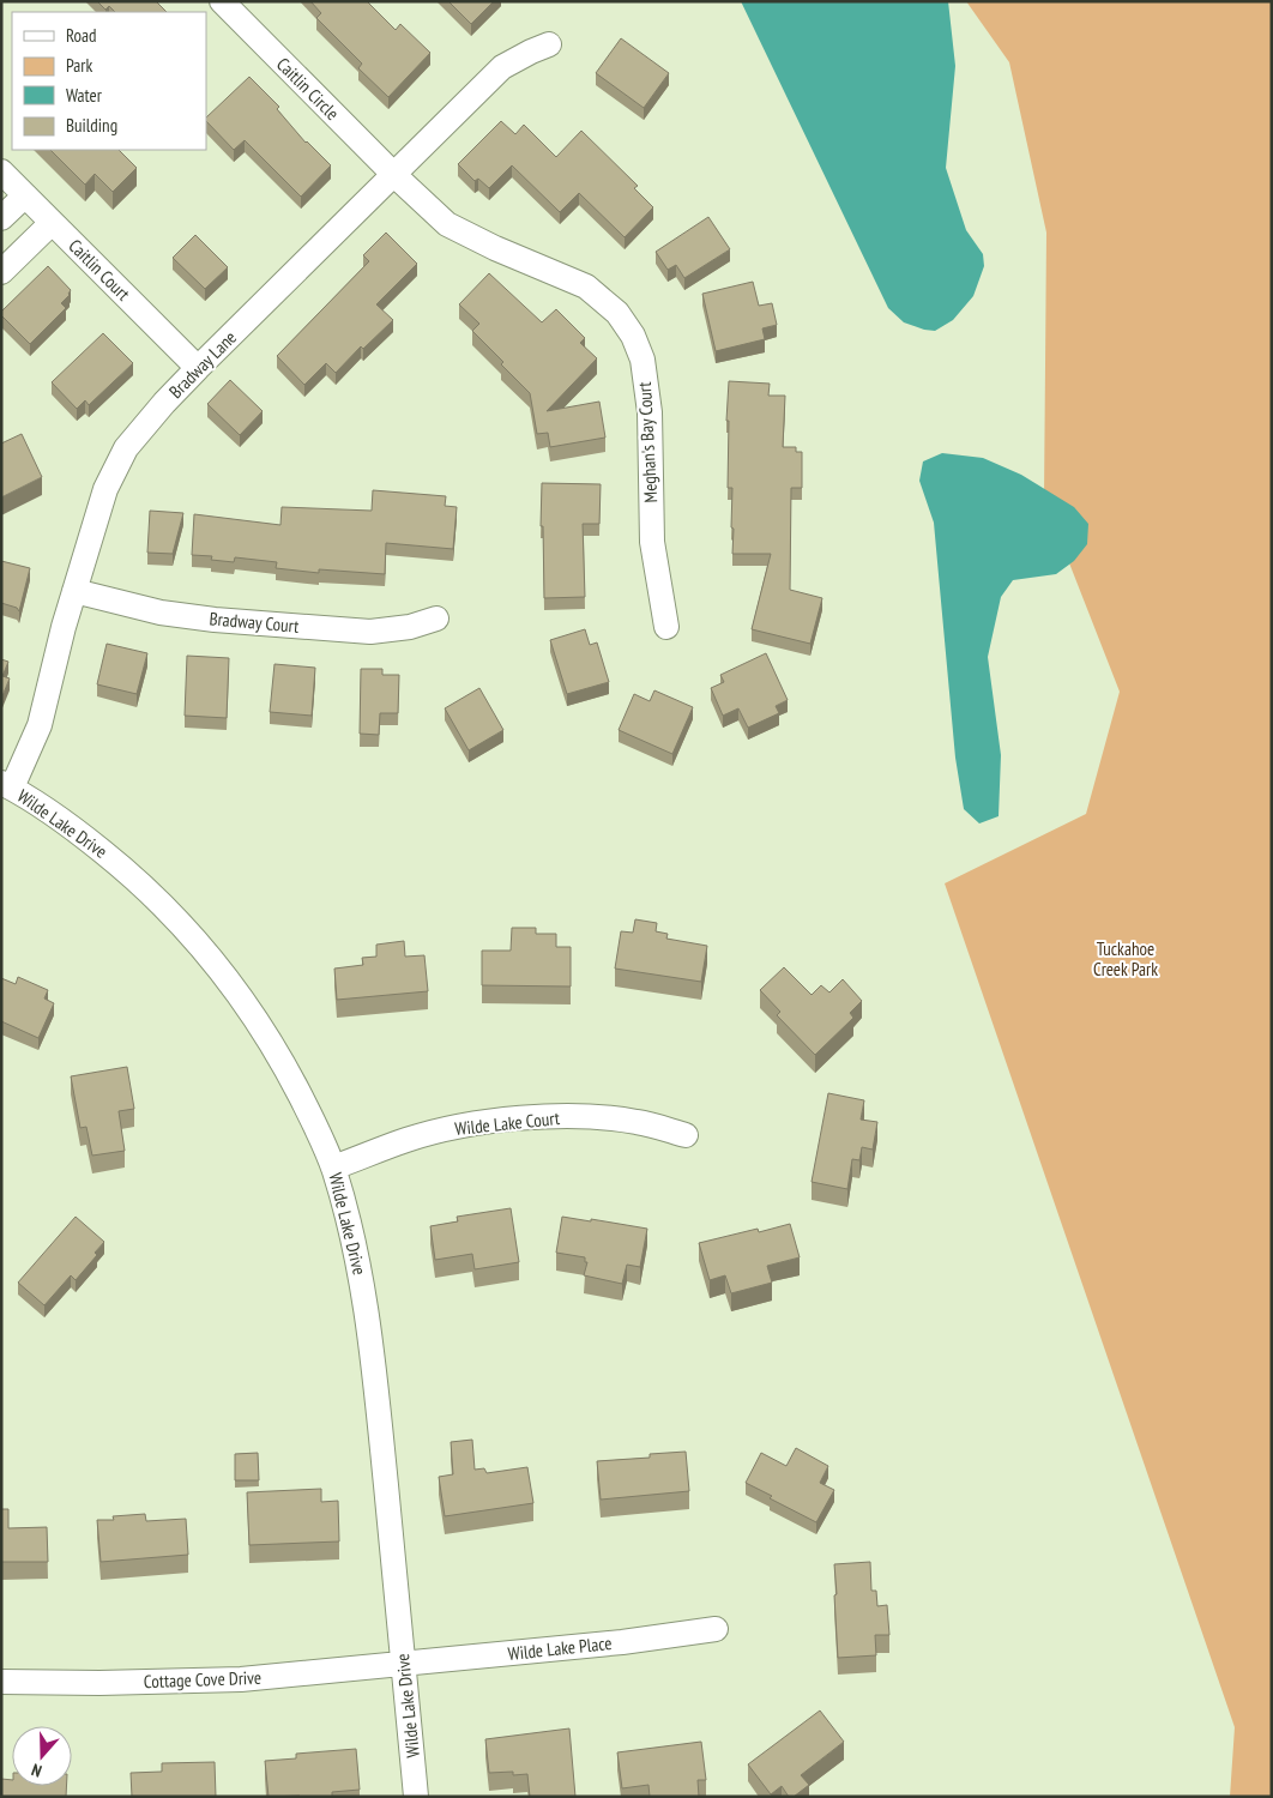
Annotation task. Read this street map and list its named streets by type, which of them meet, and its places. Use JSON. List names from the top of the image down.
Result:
{
  "streets": {
    "street": [
      "Caitlin Circle",
      "Caitlin Court",
      "Bradway Lane",
      "Meghan's Bay Court",
      "Bradway Court",
      "Wilde Lake Drive",
      "Wilde Lake Court",
      "Wilde Lake Place",
      "Cottage Cove Drive"
    ]
  },
  "crossings": [
    ["Caitlin Circle", "Bradway Lane"],
    ["Caitlin Circle", "Meghan's Bay Court"],
    ["Caitlin Court", "Bradway Lane"],
    ["Bradway Lane", "Meghan's Bay Court"],
    ["Bradway Lane", "Bradway Court"],
    ["Bradway Lane", "Wilde Lake Drive"],
    ["Wilde Lake Drive", "Wilde Lake Court"],
    ["Wilde Lake Drive", "Wilde Lake Place"],
    ["Wilde Lake Drive", "Cottage Cove Drive"],
    ["Wilde Lake Place", "Cottage Cove Drive"]
  ],
  "parks": ["Tuckahoe Creek Park"],
  "legend": [
    "Road",
    "Park",
    "Water",
    "Building"
  ],
  "north": "bottom"
}
